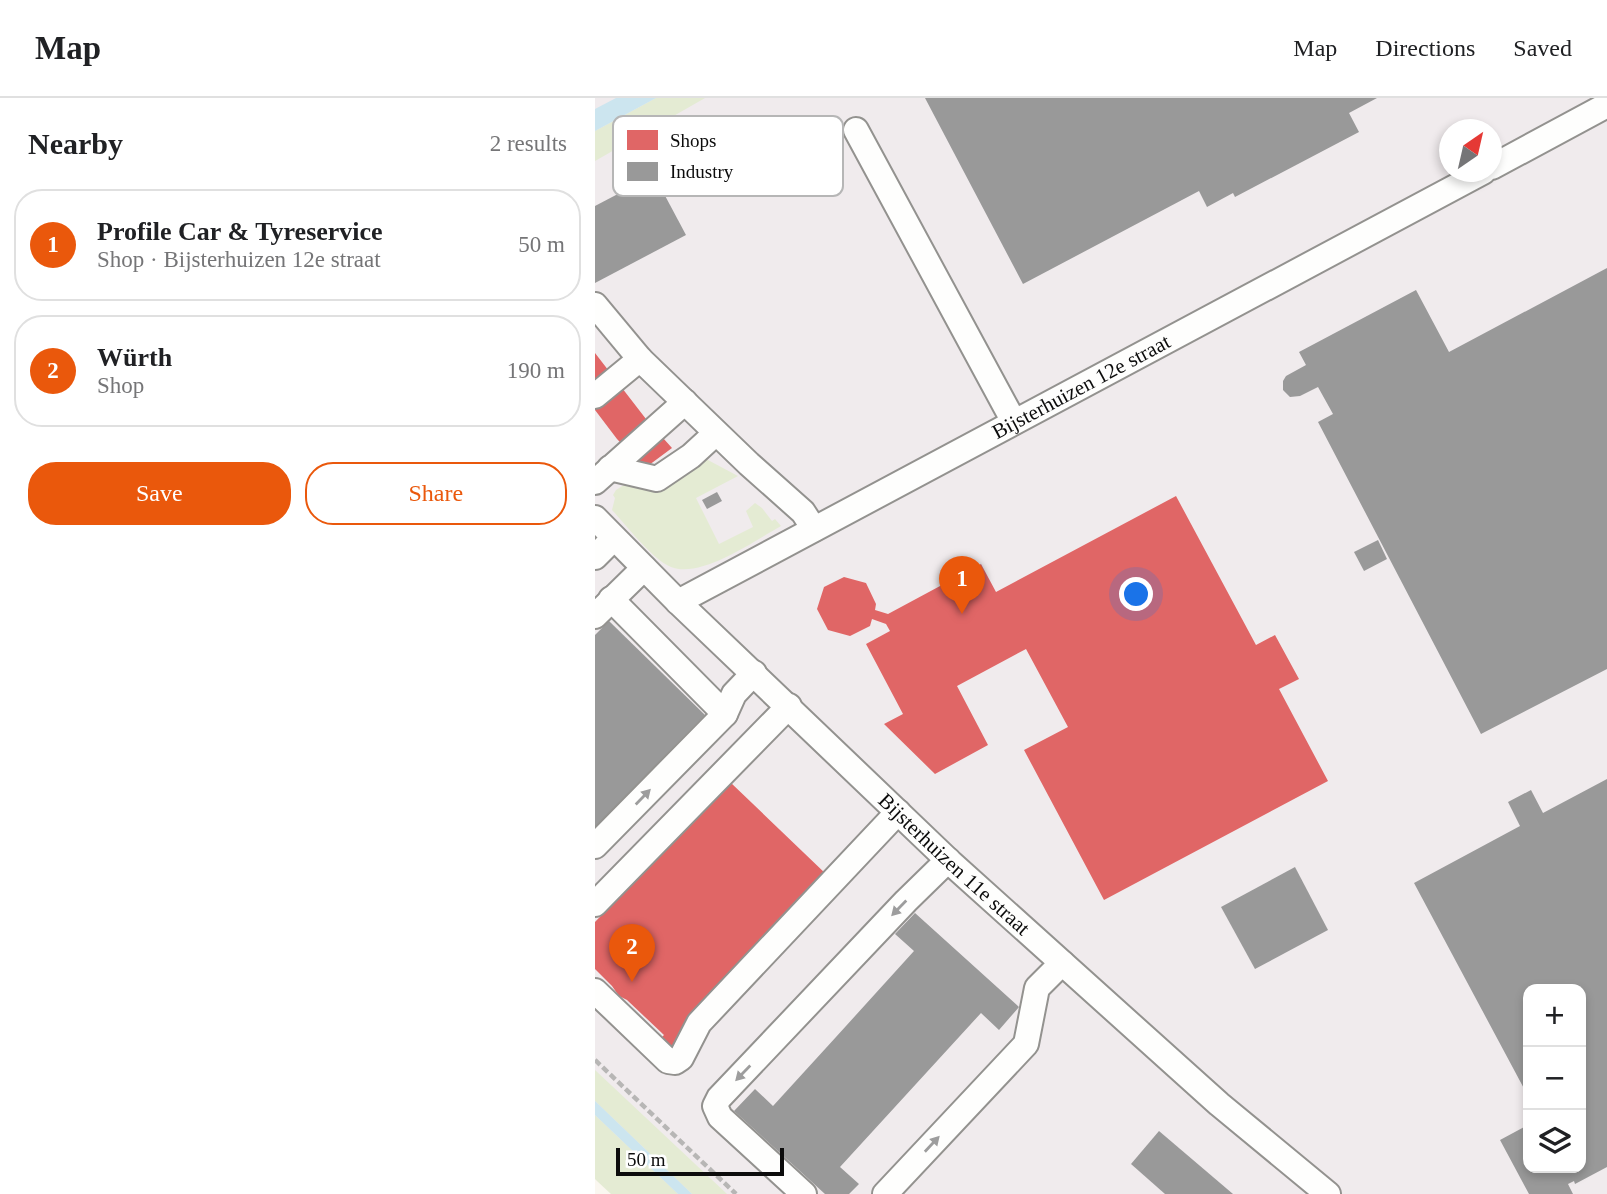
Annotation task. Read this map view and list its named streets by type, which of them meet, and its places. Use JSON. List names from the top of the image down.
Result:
{
  "streets": {
    "street": ["Bijsterhuizen 12e straat", "Bijsterhuizen 11e straat"]
  },
  "crossings": [
    ["Bijsterhuizen 12e straat", "Bijsterhuizen 11e straat"]
  ],
  "legend": ["Shops", "Industry"],
  "scale_bar": "50 m",
  "north": "top right",
  "page": {
    "header": "Map",
    "nav": ["Map", "Directions", "Saved"],
    "heading": ["Nearby", "2 results"],
    "list": [
      {
        "mark": "1",
        "name": "Profile Car & Tyreservice",
        "note": "Shop · Bijsterhuizen 12e straat",
        "value": "50 m"
      },
      {
        "mark": "2",
        "name": "Würth",
        "note": "Shop",
        "value": "190 m"
      }
    ],
    "buttons": ["Save", "Share"],
    "pins": ["1", "2"],
    "map_buttons": ["+", "−"],
    "scale": "50 m"
  }
}
